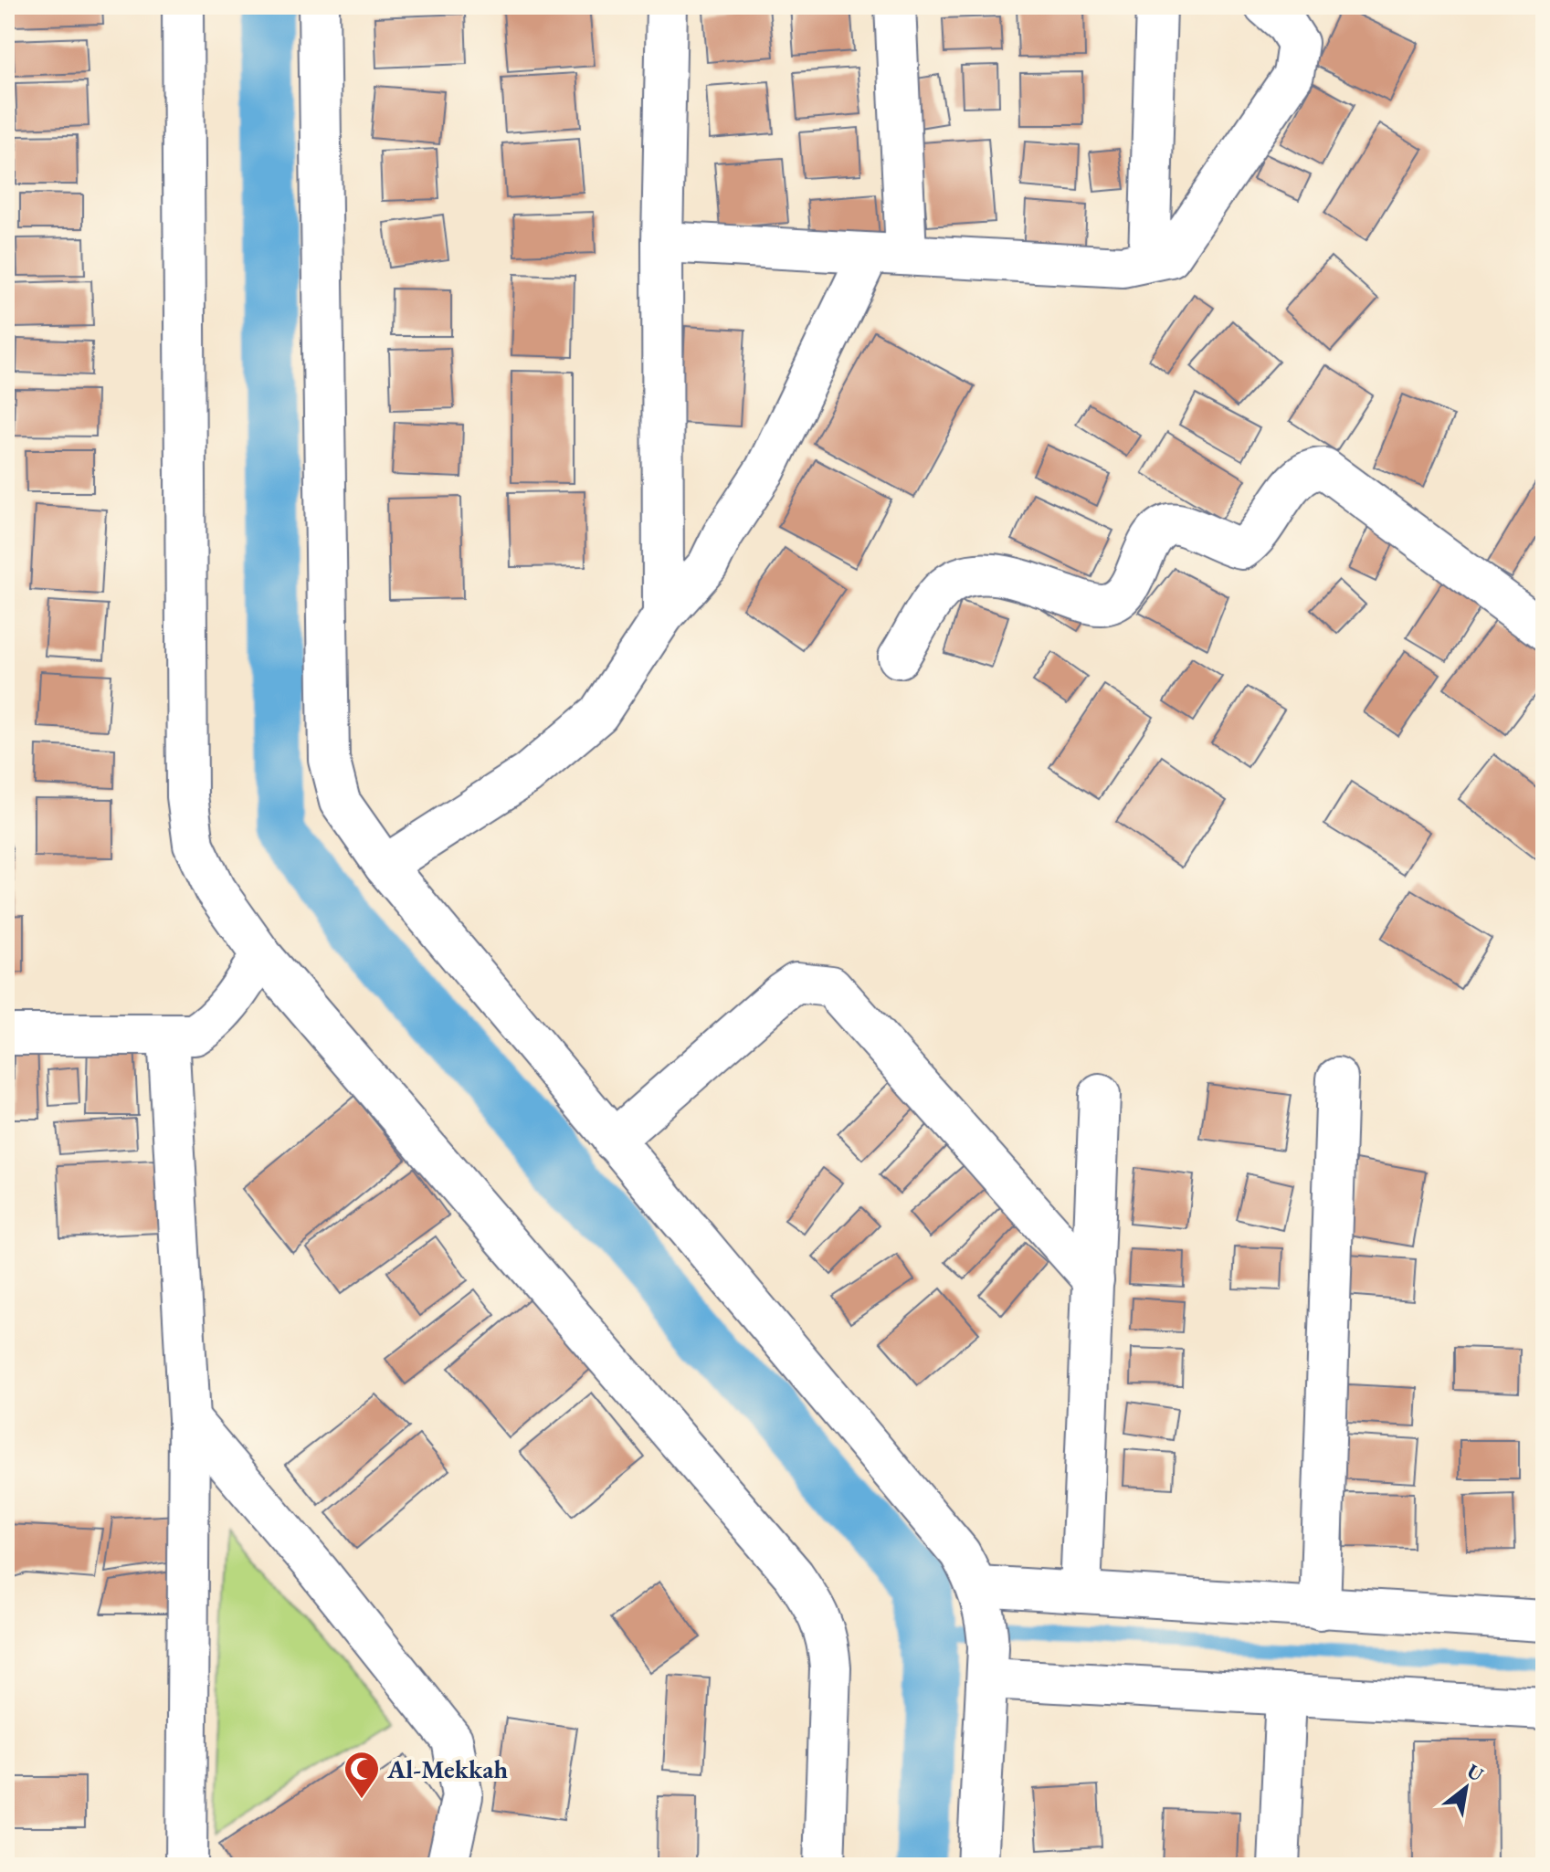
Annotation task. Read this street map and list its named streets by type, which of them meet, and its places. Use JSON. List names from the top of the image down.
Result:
{
  "places": {
    "mosque": ["Al-Mekkah"]
  },
  "north": "top right"
}
